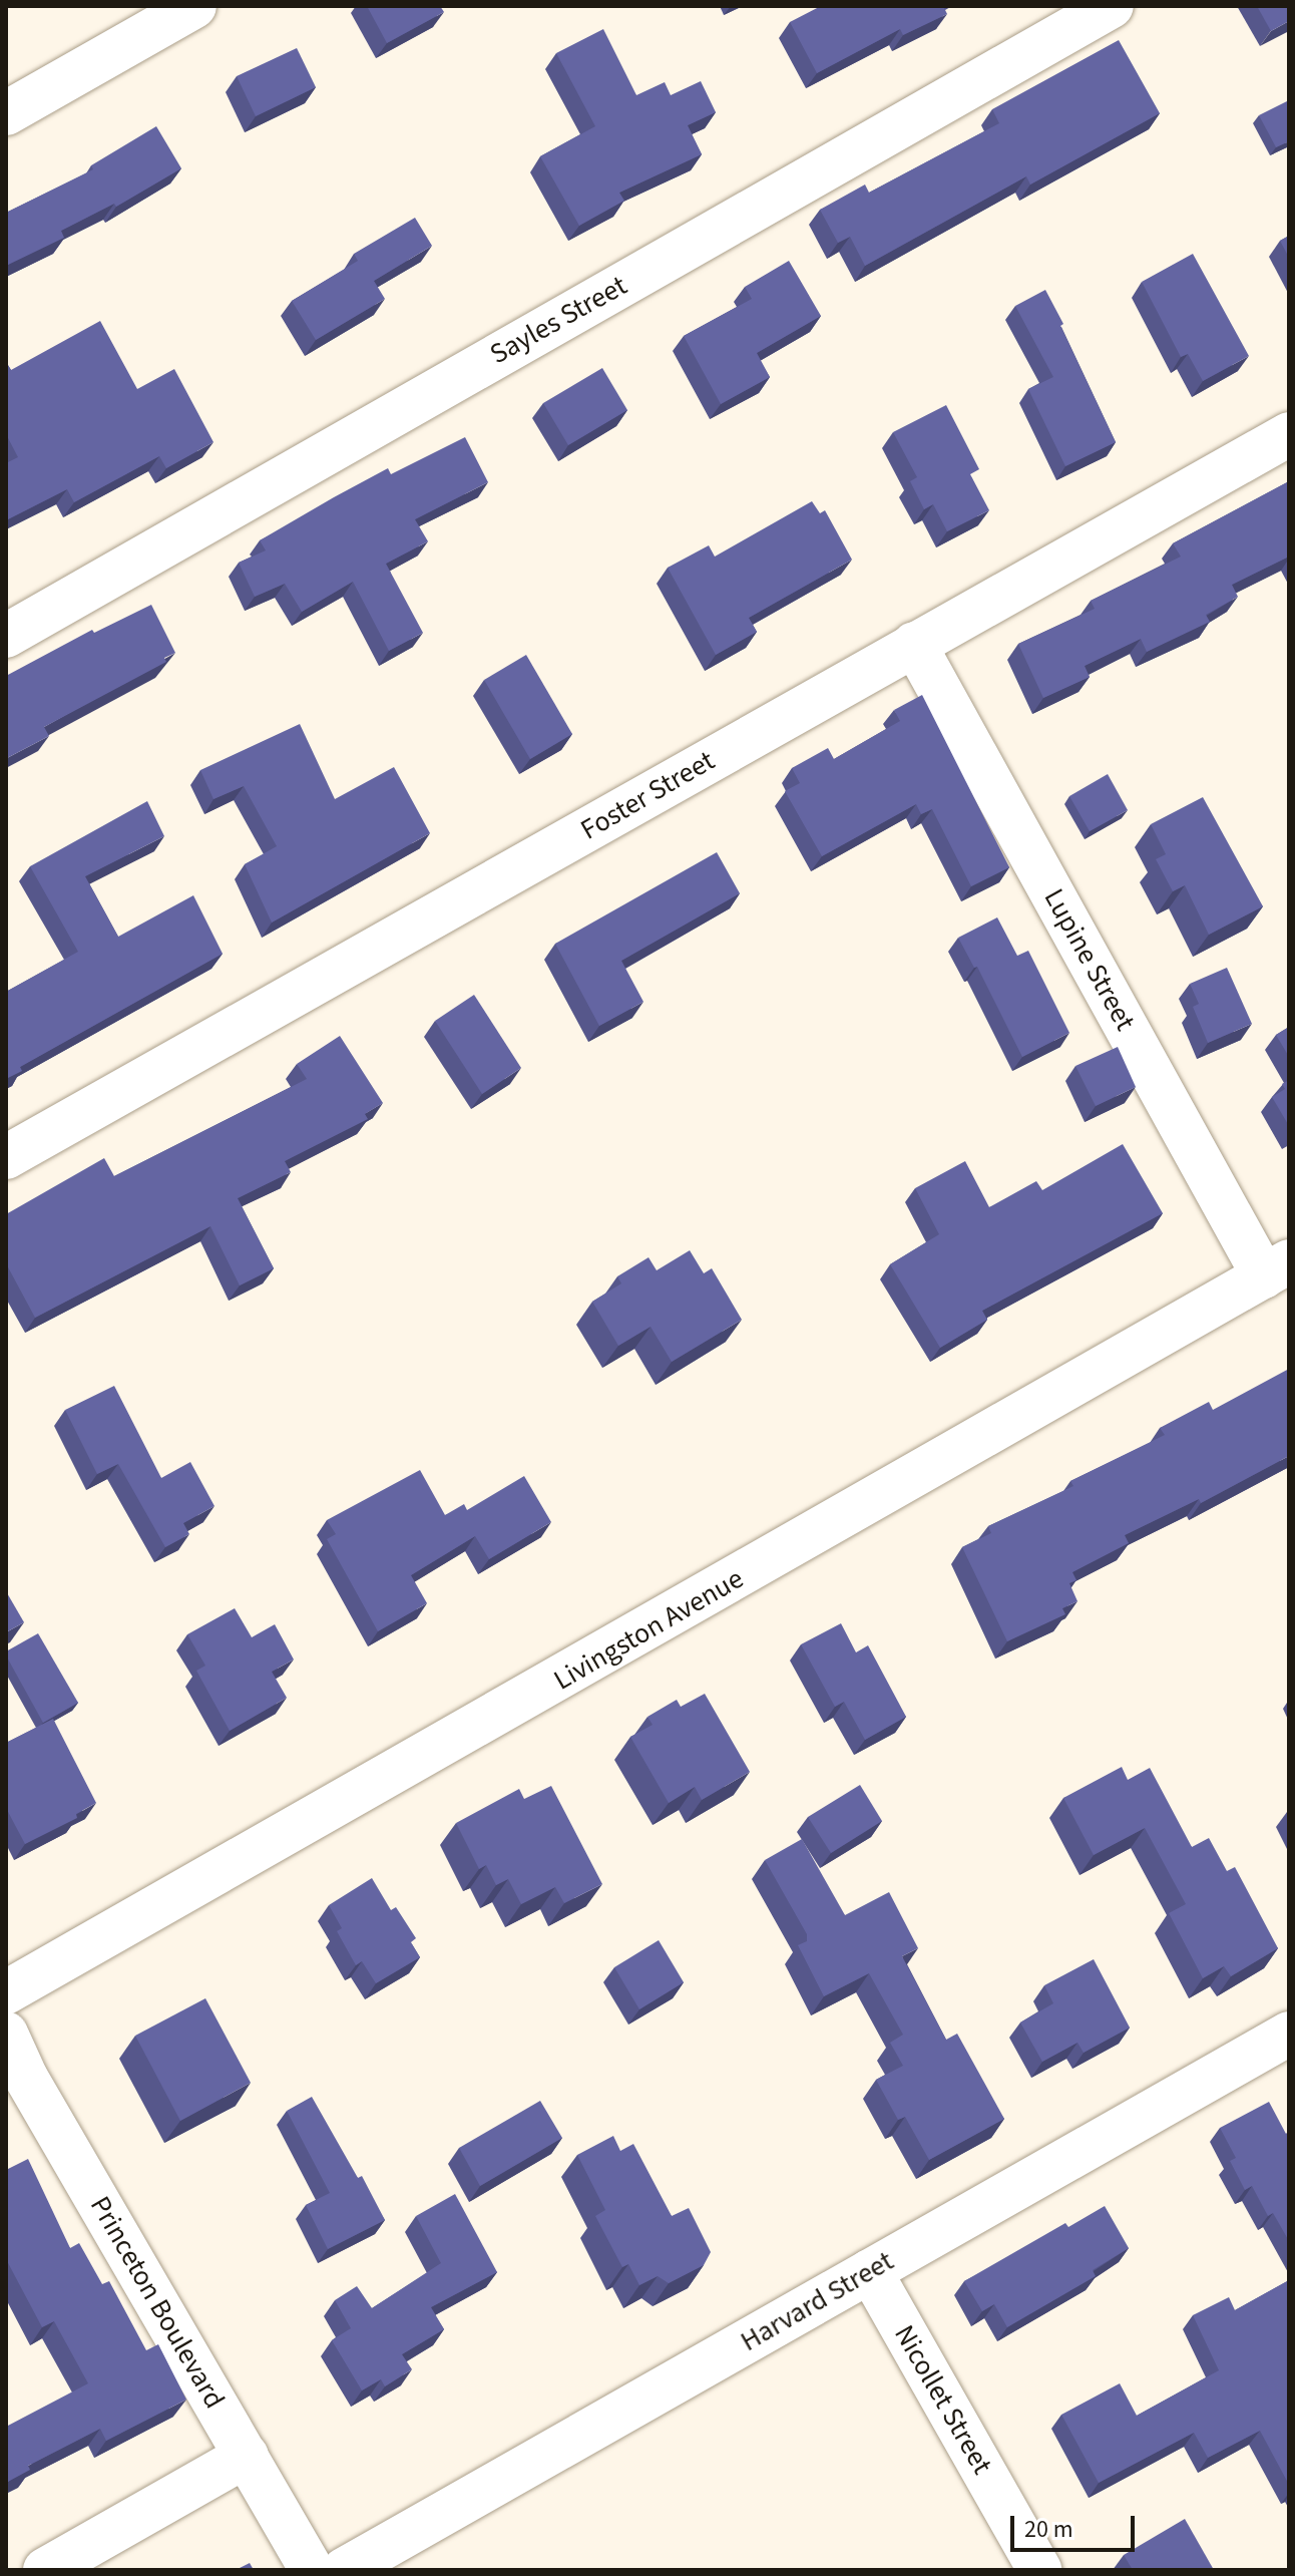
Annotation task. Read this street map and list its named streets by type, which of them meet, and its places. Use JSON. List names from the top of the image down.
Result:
{
  "streets": {
    "street": [
      "Sayles Street",
      "Foster Street",
      "Lupine Street",
      "Livingston Avenue",
      "Harvard Street",
      "Princeton Boulevard",
      "Nicollet Street"
    ]
  },
  "crossings": [
    ["Foster Street", "Lupine Street"],
    ["Lupine Street", "Livingston Avenue"],
    ["Harvard Street", "Nicollet Street"]
  ],
  "scale_bar": "20 m"
}
